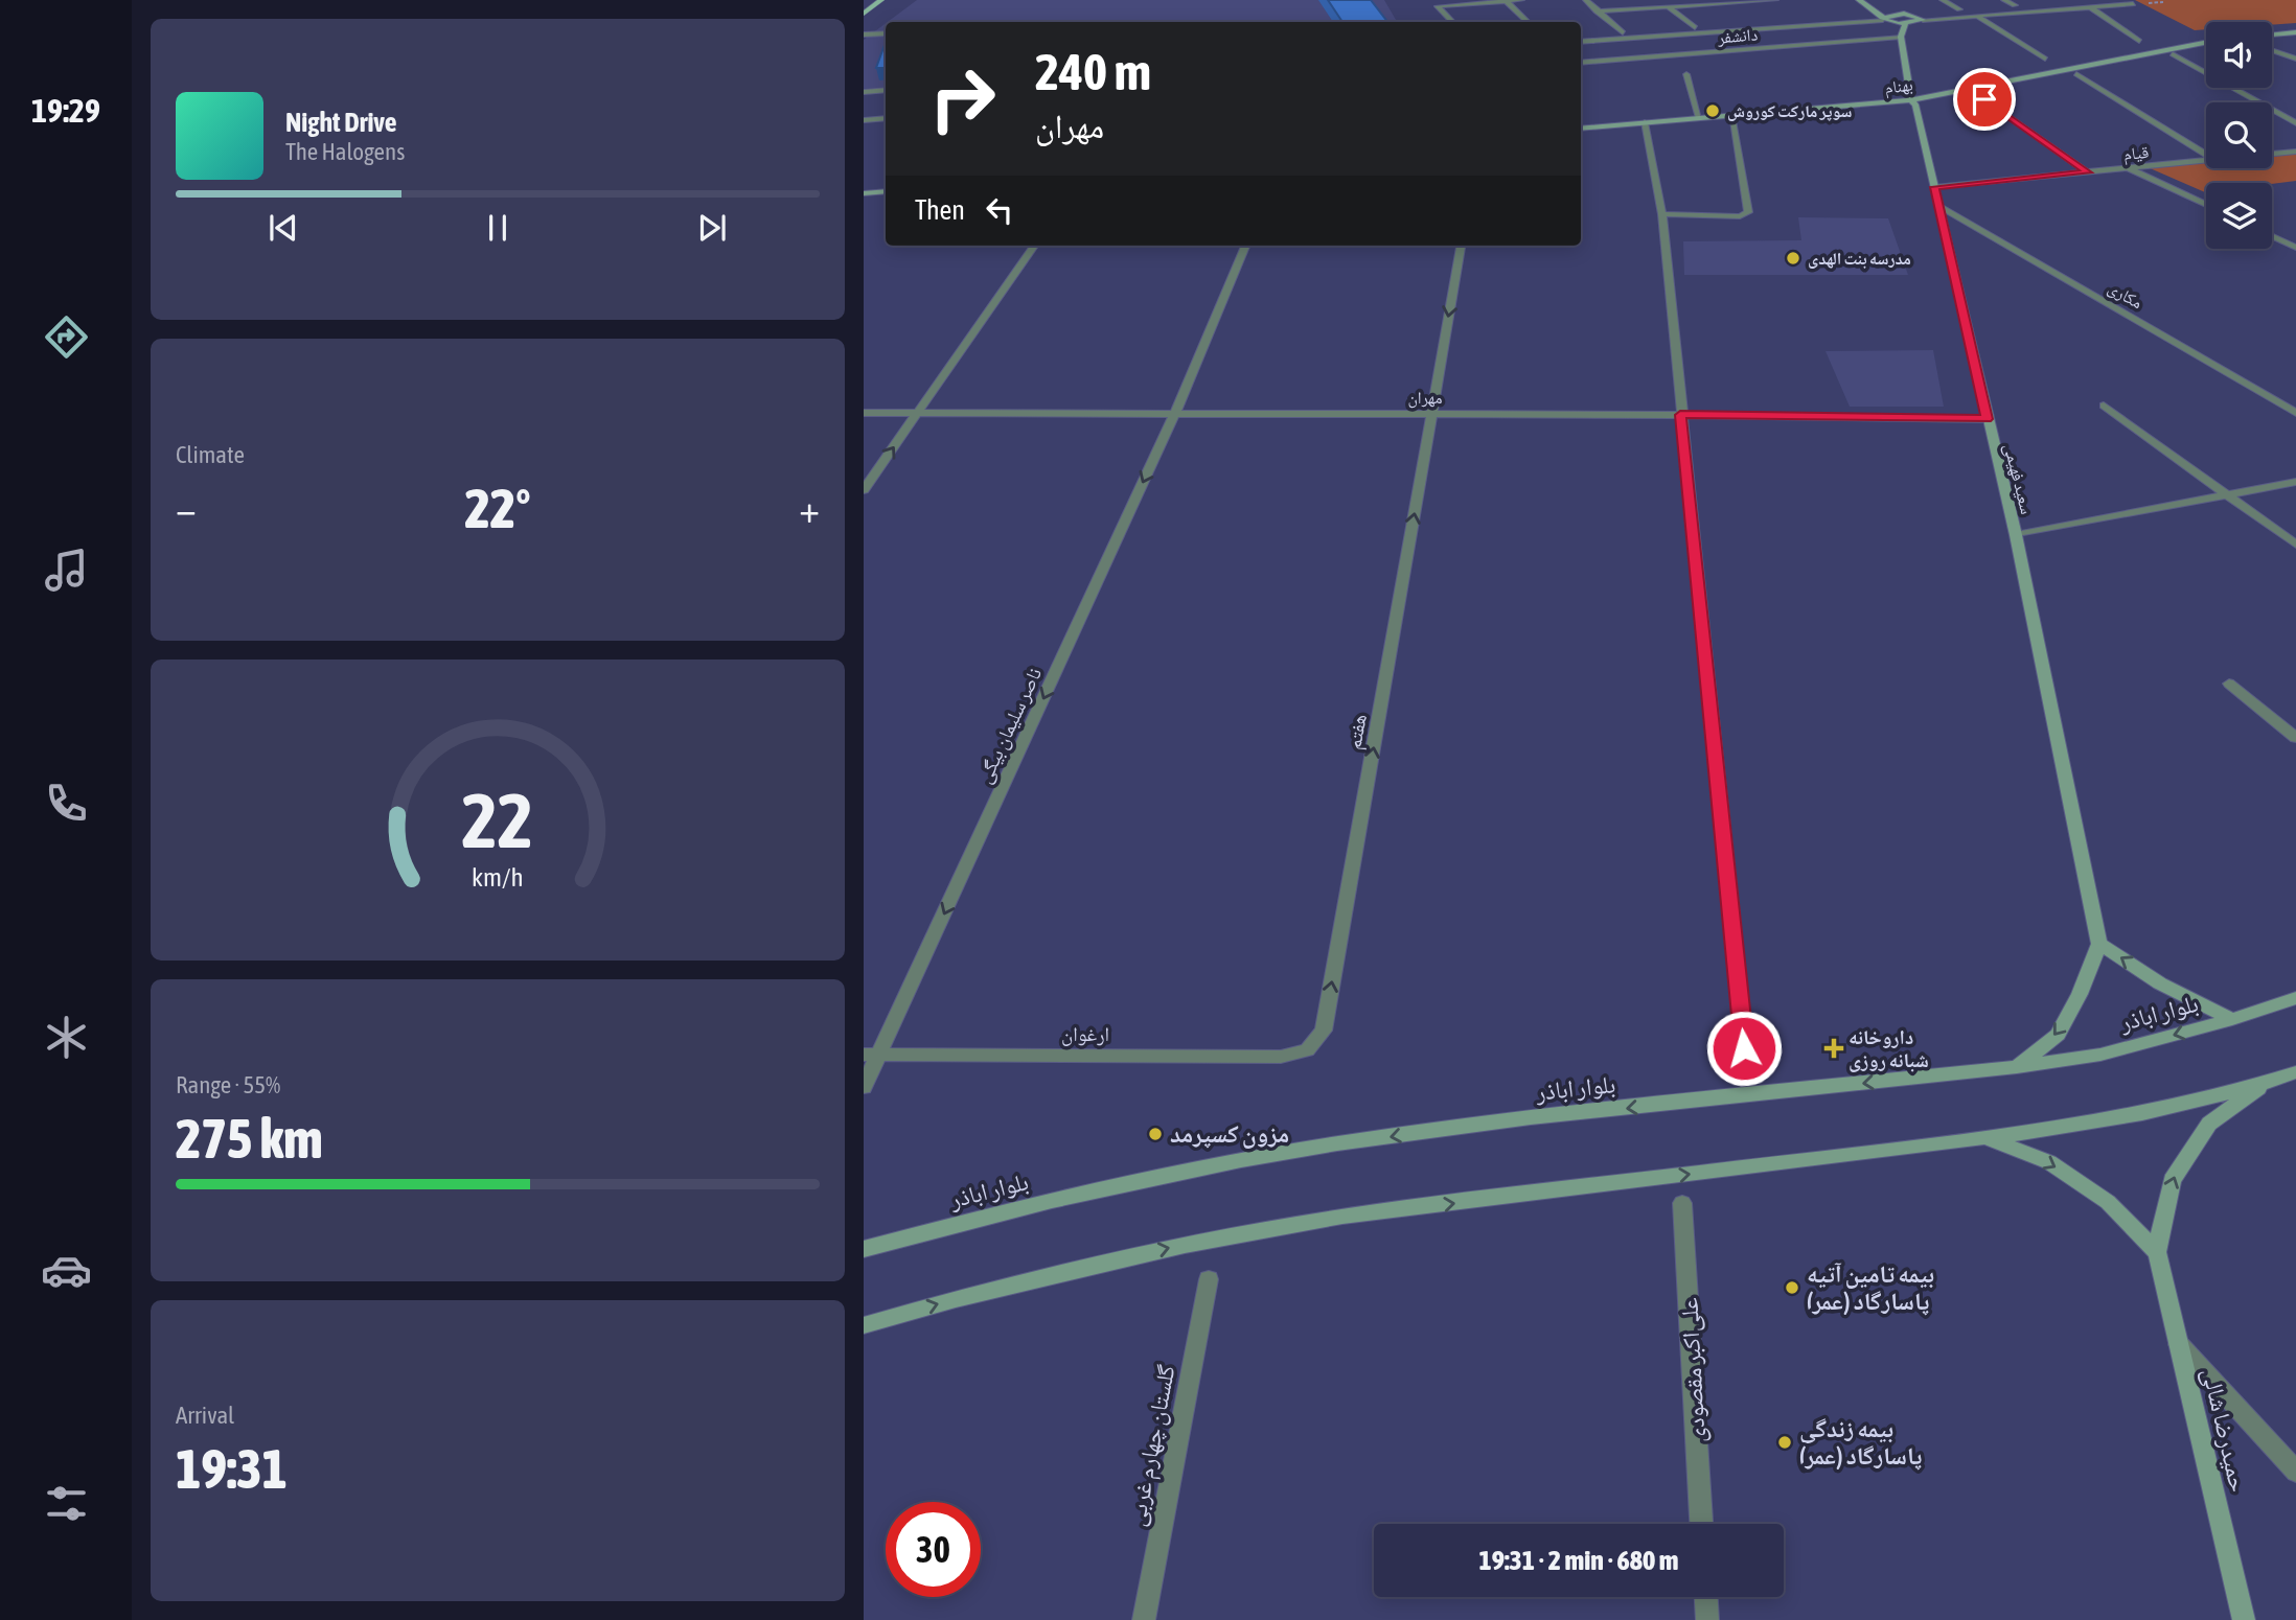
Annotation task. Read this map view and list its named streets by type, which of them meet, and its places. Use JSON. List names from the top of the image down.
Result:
{
  "streets": {
    "main road": [
      "بهنام",
      "سعید فهیمی",
      "بلوار اباذر",
      "حمیدرضا شالی"
    ],
    "street": [
      "دانشفر",
      "قیام",
      "مکاری",
      "مهران",
      "ناصر سلیمان بیگی",
      "هفتم",
      "ارغوان",
      "علی‌اکبر مقصودی",
      "گلستان چهارم غربی"
    ]
  },
  "crossings": [
    ["دانشفر", "سعید فهیمی"],
    ["بهنام", "سعید فهیمی"],
    ["قیام", "سعید فهیمی"],
    ["مکاری", "سعید فهیمی"],
    ["مهران", "سعید فهیمی"],
    ["مهران", "ناصر سلیمان بیگی"],
    ["مهران", "هفتم"],
    ["ناصر سلیمان بیگی", "ارغوان"],
    ["هفتم", "ارغوان"]
  ],
  "one_way": ["ناصر سلیمان بیگی"],
  "places": {
    "other": [
      "سوپر ماركت كوروش",
      "مدرسه بنت الهدی",
      "مزون کسپرمد",
      "بیمه تامین آتیه (عمر) پاسارگاد",
      "بیمه زندگی (عمر) پاسارگاد"
    ],
    "health": ["داروخانه شبانه روزی"]
  },
  "page": {
    "tabs": "19:29",
    "turn": ["240 m", "مهران"],
    "song": ["Night Drive", "The Halogens"],
    "then": "Then",
    "tile": [
      "Climate",
      ["Range · 55%", "275 km"],
      ["Arrival", "19:31"]
    ],
    "heat": ["−", "22°", "+"],
    "limit": "30",
    "trip": "19:31 · 2 min · 680 m",
    "gauge": ["22", "km/h"]
  }
}
